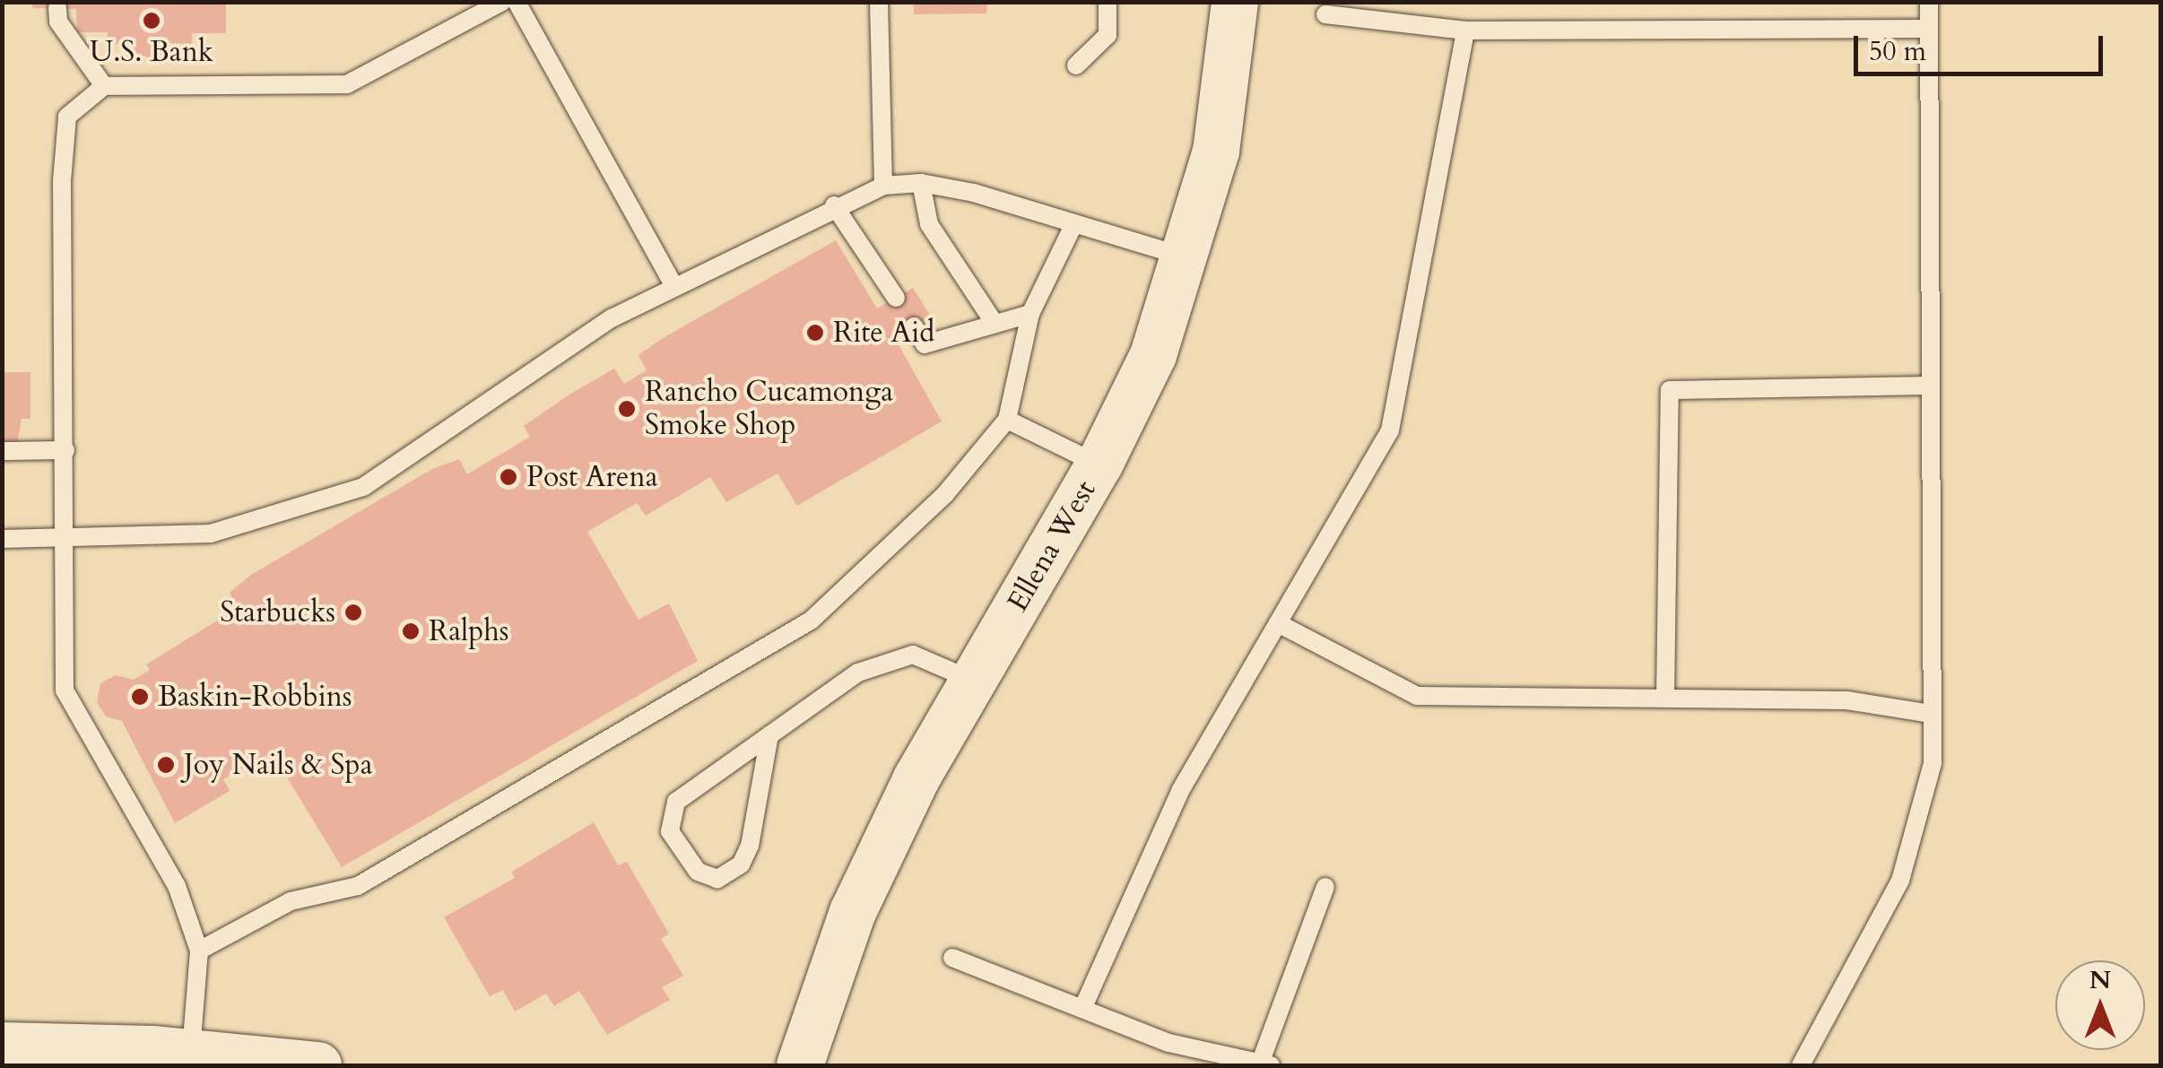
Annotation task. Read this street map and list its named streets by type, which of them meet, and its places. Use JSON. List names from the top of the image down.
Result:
{
  "streets": {
    "street": ["Ellena West"]
  },
  "places": [
    "U.S. Bank",
    "Rite Aid",
    "Rancho Cucamonga Smoke Shop",
    "Post Arena",
    "Starbucks",
    "Ralphs",
    "Baskin-Robbins",
    "Joy Nails & Spa"
  ],
  "scale_bar": "50 m",
  "north": "top"
}
